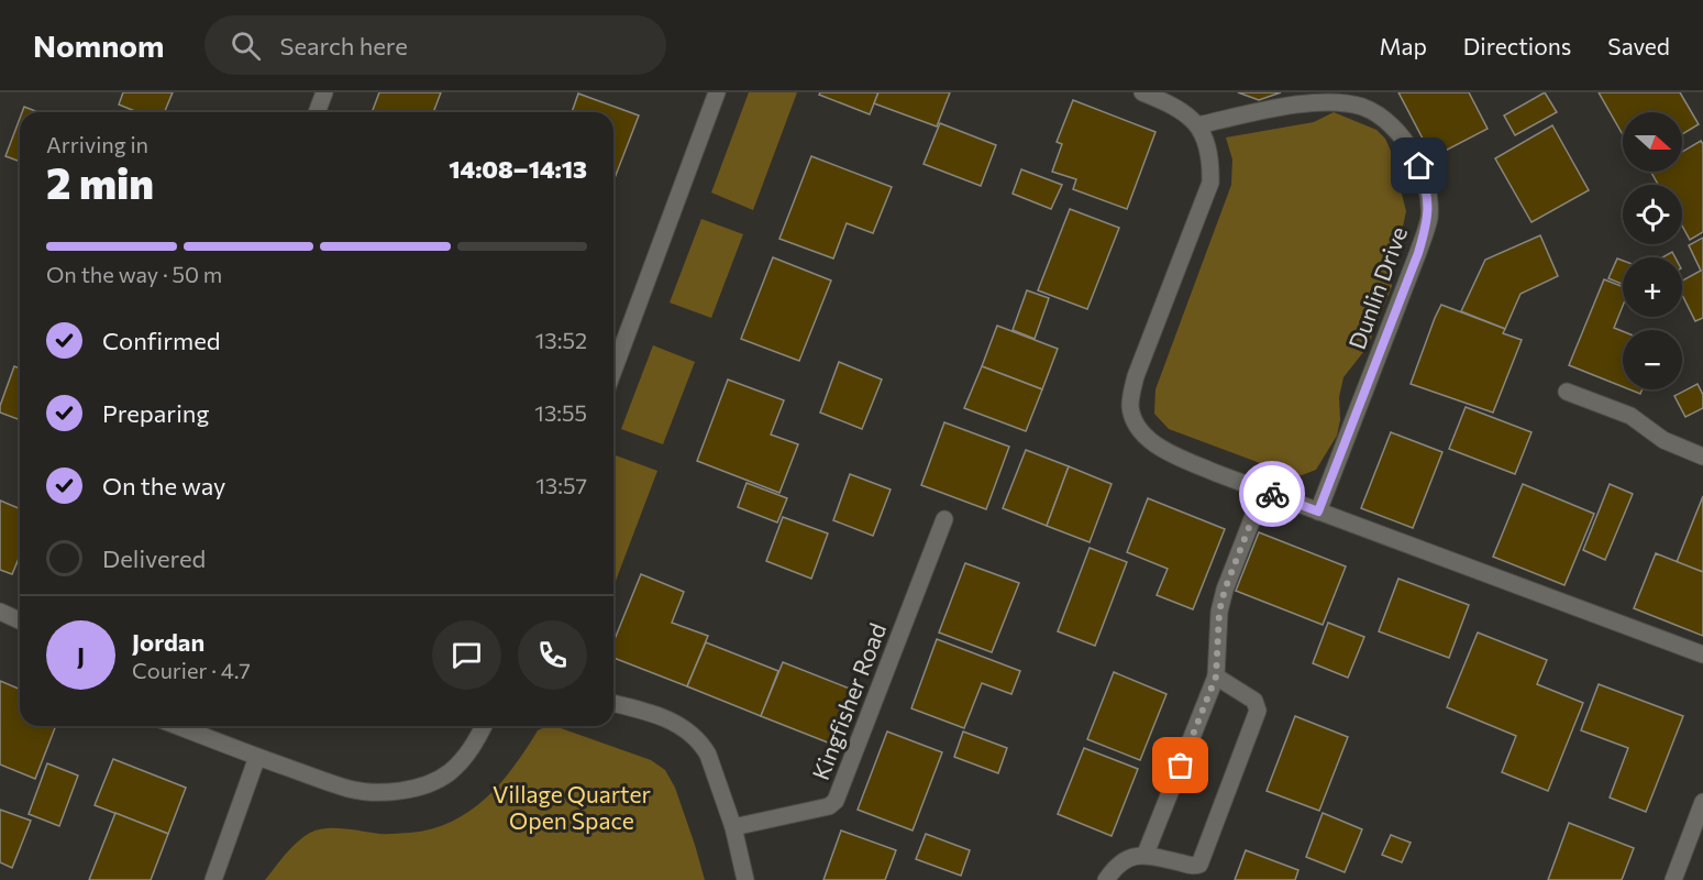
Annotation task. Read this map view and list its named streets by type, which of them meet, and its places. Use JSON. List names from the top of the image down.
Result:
{
  "streets": {
    "street": ["Dunlin Drive", "Kingfisher Road"]
  },
  "parks": ["Village Quarter Open Space"],
  "north": "right",
  "page": {
    "header": "Nomnom",
    "search": "Search here",
    "nav": ["Map", "Directions", "Saved"],
    "map_buttons": ["+", "−"],
    "heading": ["2 min", "Arriving in", "14:08–14:13"],
    "panel": ["Jordan", "Courier · 4.7"],
    "bar": "On the way · 50 m",
    "list": [
      ["Confirmed", "13:52"],
      ["Preparing", "13:55"],
      ["On the way", "13:57"],
      "Delivered"
    ],
    "round": "J"
  }
}
